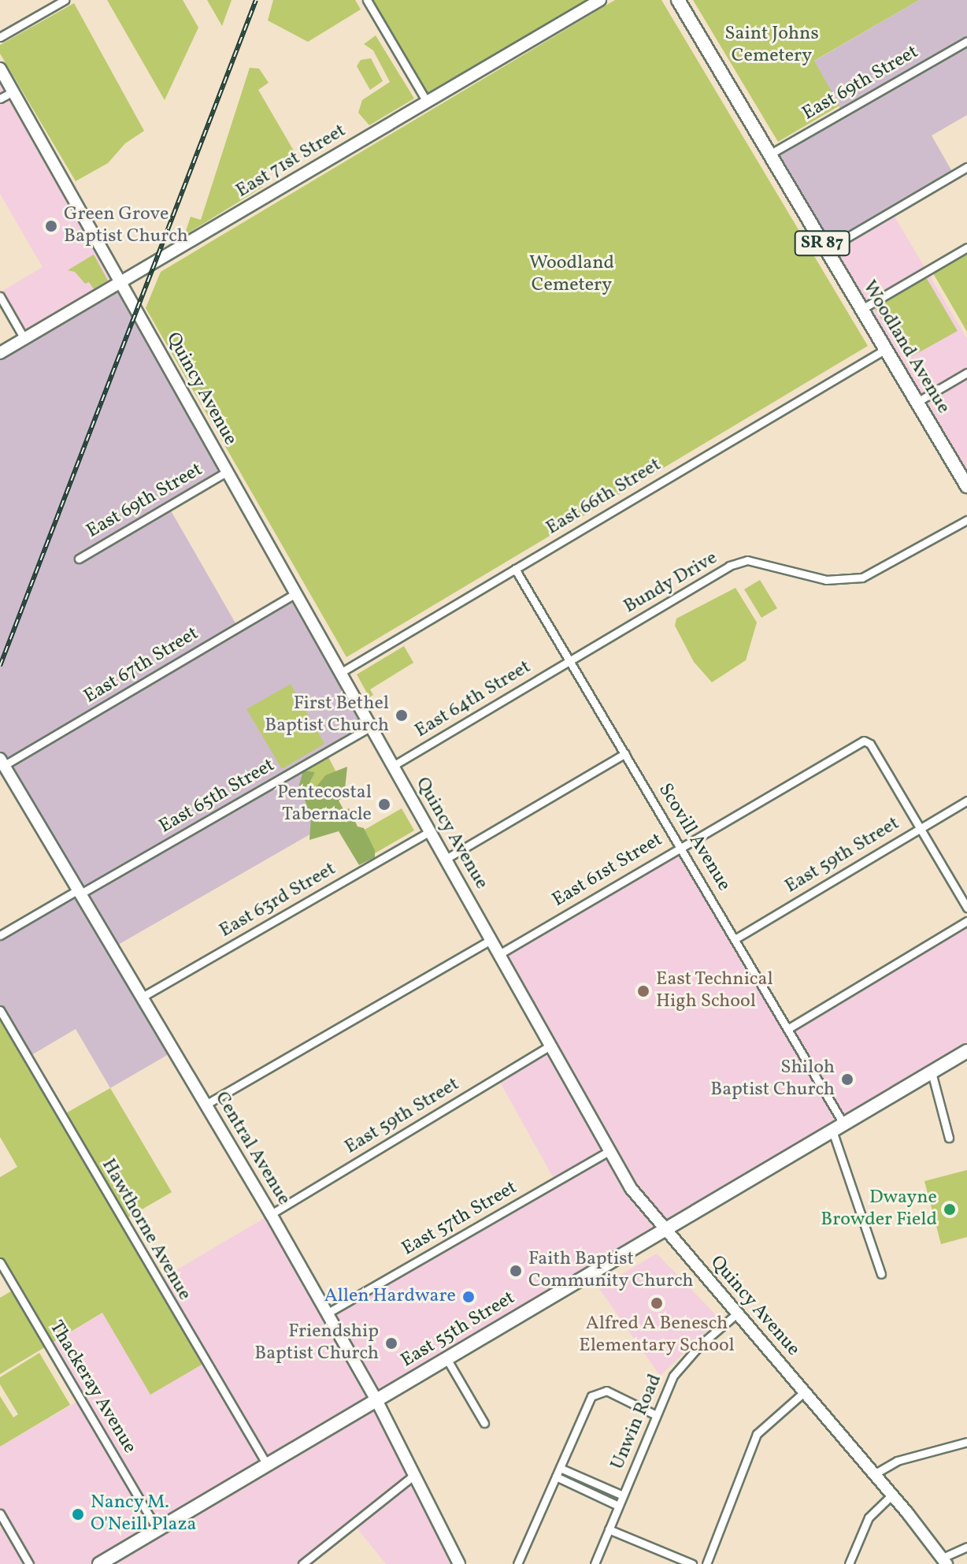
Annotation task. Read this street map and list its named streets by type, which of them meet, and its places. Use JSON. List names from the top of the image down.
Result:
{
  "streets": {
    "main road": ["SR 87", "Woodland Avenue", "East 55th Street"],
    "street": [
      "East 69th Street",
      "East 71st Street",
      "Quincy Avenue",
      "East 66th Street",
      "Bundy Drive",
      "East 67th Street",
      "East 64th Street",
      "East 65th Street",
      "Scovill Avenue",
      "East 59th Street",
      "East 61st Street",
      "East 63rd Street",
      "Central Avenue",
      "East 57th Street",
      "Hawthorne Avenue",
      "Thackeray Avenue",
      "Unwin Road"
    ]
  },
  "crossings": [
    ["East 69th Street", "Woodland Avenue"],
    ["East 69th Street", "Quincy Avenue"],
    ["East 71st Street", "Quincy Avenue"],
    ["Woodland Avenue", "East 66th Street"],
    ["Quincy Avenue", "East 66th Street"],
    ["Quincy Avenue", "East 67th Street"],
    ["Quincy Avenue", "East 64th Street"],
    ["Quincy Avenue", "East 65th Street"],
    ["Quincy Avenue", "East 59th Street"],
    ["Quincy Avenue", "East 61st Street"],
    ["Quincy Avenue", "East 63rd Street"],
    ["Quincy Avenue", "East 57th Street"],
    ["Quincy Avenue", "East 55th Street"],
    ["Quincy Avenue", "Unwin Road"],
    ["East 66th Street", "Scovill Avenue"],
    ["Bundy Drive", "East 64th Street"],
    ["Bundy Drive", "Scovill Avenue"],
    ["East 67th Street", "Central Avenue"],
    ["East 64th Street", "Scovill Avenue"],
    ["East 65th Street", "Central Avenue"],
    ["Scovill Avenue", "East 59th Street"],
    ["Scovill Avenue", "East 61st Street"],
    ["Scovill Avenue", "East 55th Street"],
    ["East 59th Street", "East 61st Street"],
    ["East 59th Street", "Central Avenue"],
    ["East 63rd Street", "Central Avenue"],
    ["Central Avenue", "East 57th Street"],
    ["Central Avenue", "East 55th Street"],
    ["Hawthorne Avenue", "East 55th Street"],
    ["East 55th Street", "Thackeray Avenue"]
  ],
  "parks": ["Saint Johns Cemetery", "Woodland Cemetery"],
  "places": [
    "Green Grove Baptist Church",
    "First Bethel Baptist Church",
    "Pentecostal Tabernacle",
    "East Technical High School",
    "Shiloh Baptist Church",
    "Dwayne Browder Field",
    "Faith Baptist Community Church",
    "Allen Hardware",
    "Alfred A Benesch Elementary School",
    "Friendship Baptist Church",
    "Nancy M. O'Neill Plaza"
  ]
}
